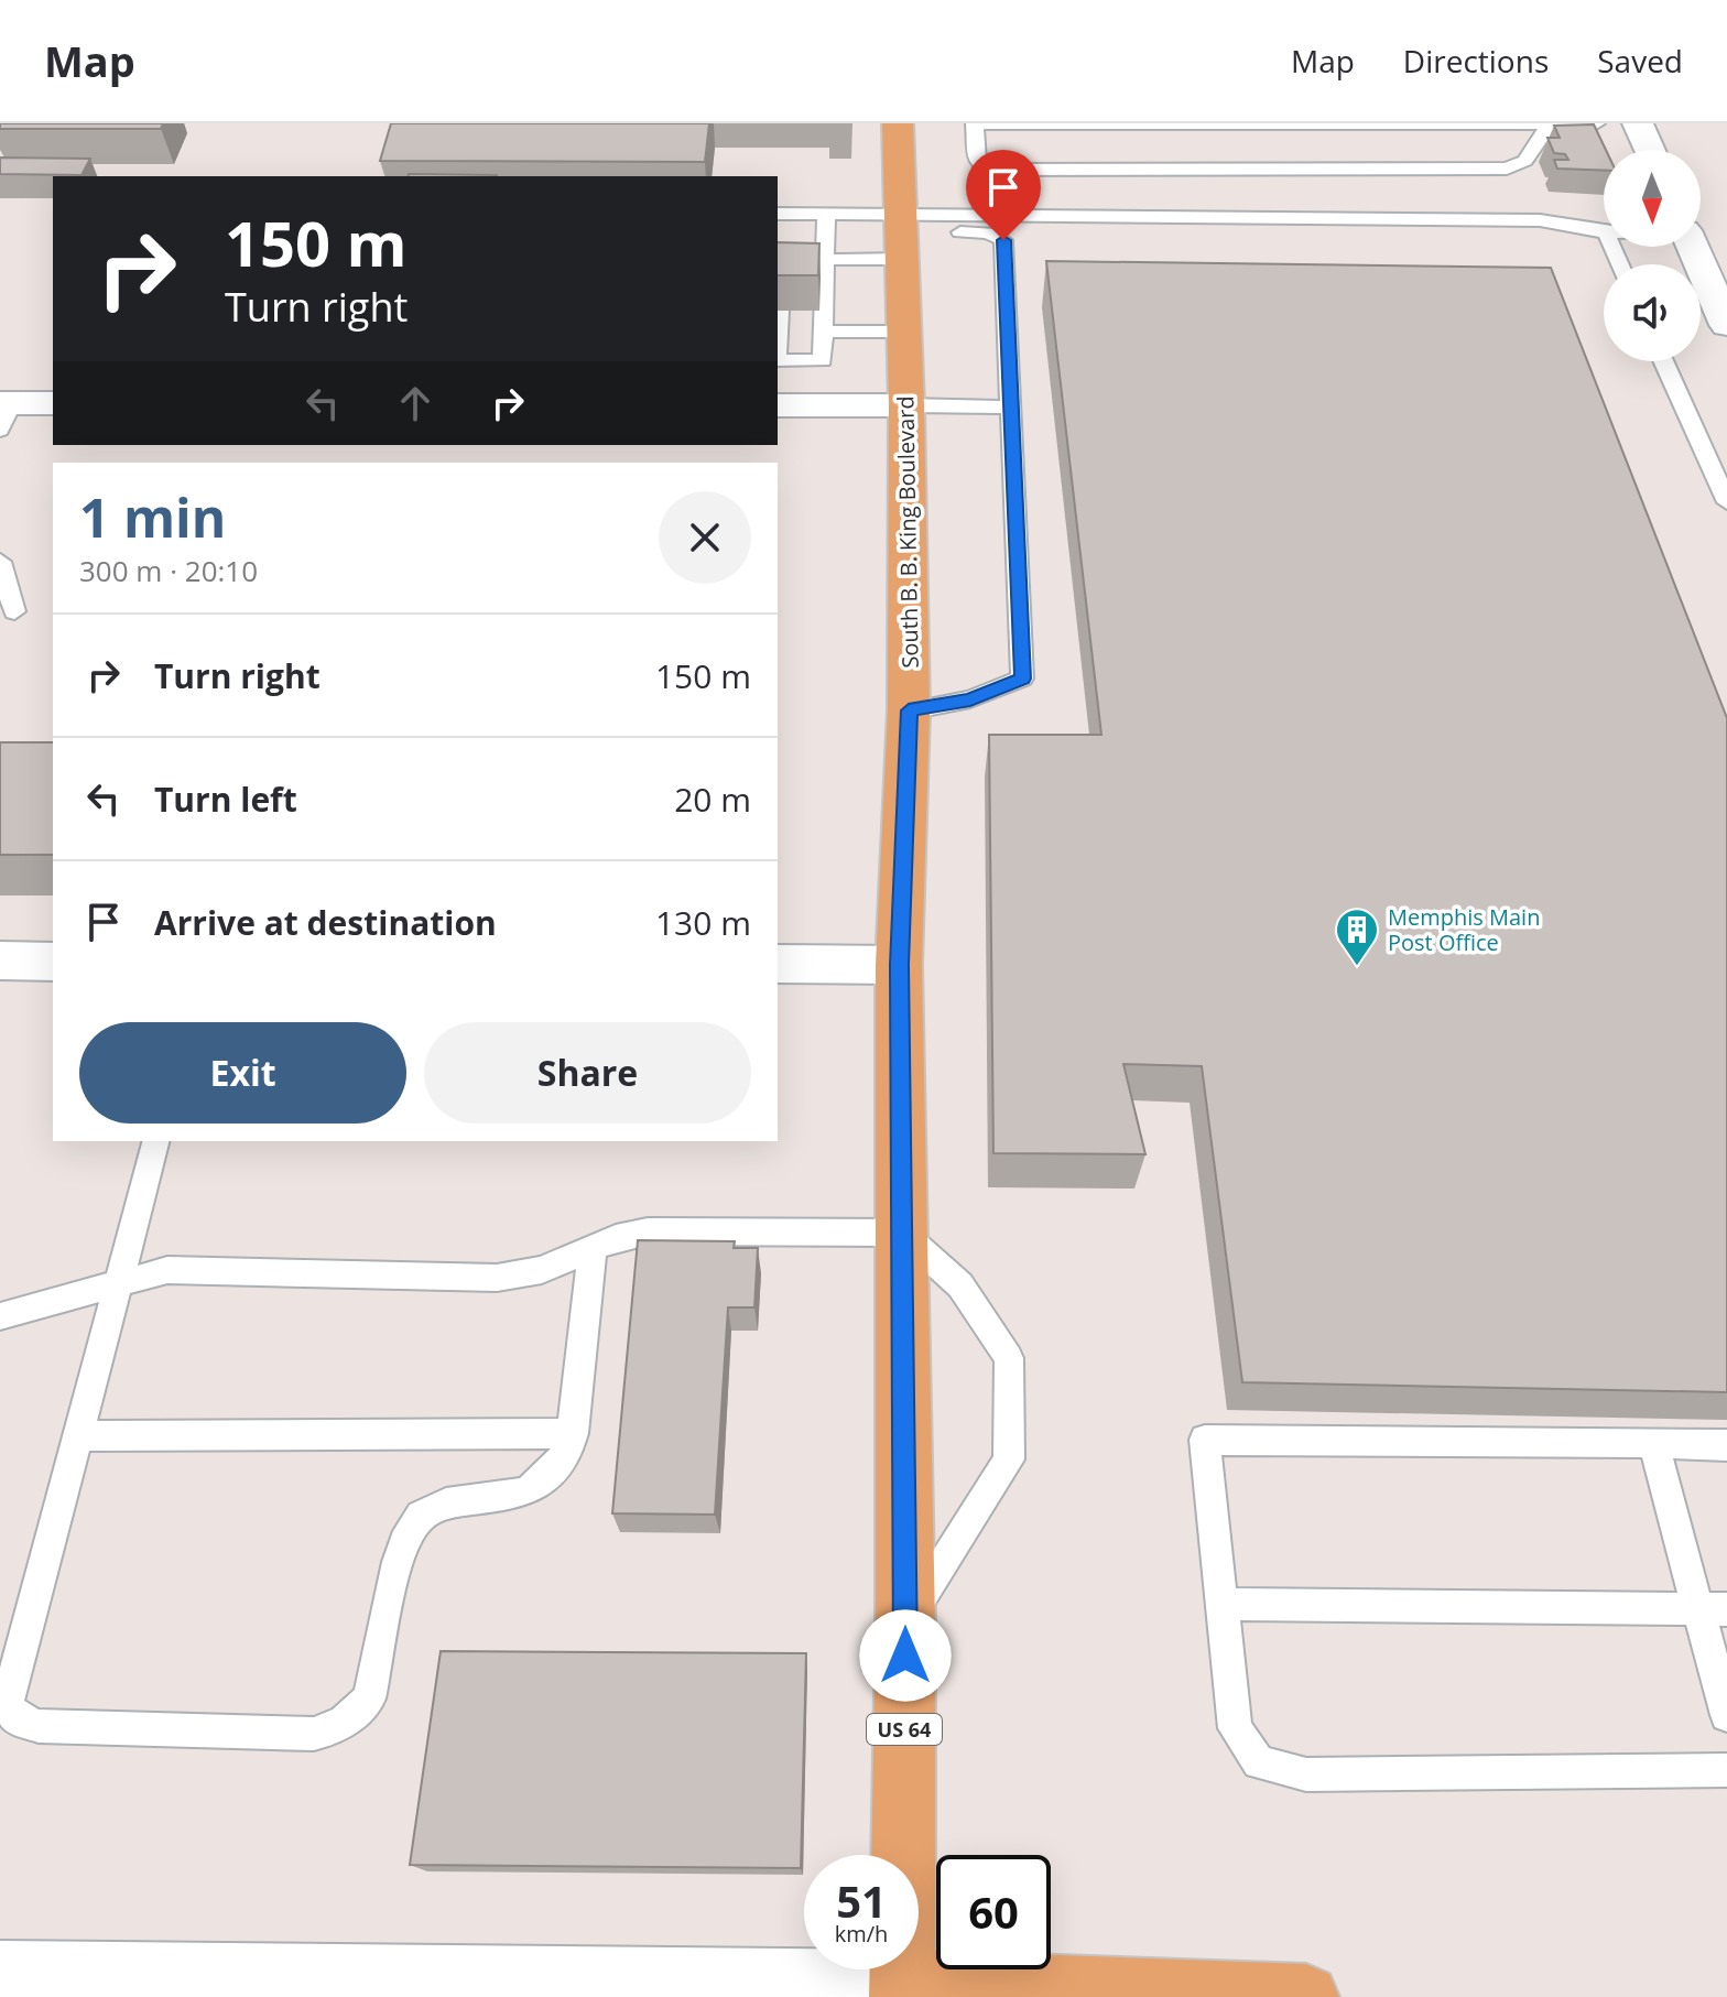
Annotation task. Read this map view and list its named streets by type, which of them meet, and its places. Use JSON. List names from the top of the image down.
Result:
{
  "streets": {
    "main road": ["South B. B. King Boulevard", "US 64"]
  },
  "places": {
    "building": ["Memphis Main Post Office"]
  },
  "north": "bottom",
  "page": {
    "header": "Map",
    "nav": ["Map", "Directions", "Saved"],
    "turn": ["150 m", "Turn right"],
    "heading": ["1 min", "300 m · 20:10"],
    "list": [
      {
        "name": "Turn right",
        "value": "150 m"
      },
      {
        "name": "Turn left",
        "value": "20 m"
      },
      {
        "name": "Arrive at destination",
        "value": "130 m"
      }
    ],
    "buttons": ["Exit", "Share"],
    "speed": "51 km/h",
    "limit": "60"
  }
}
